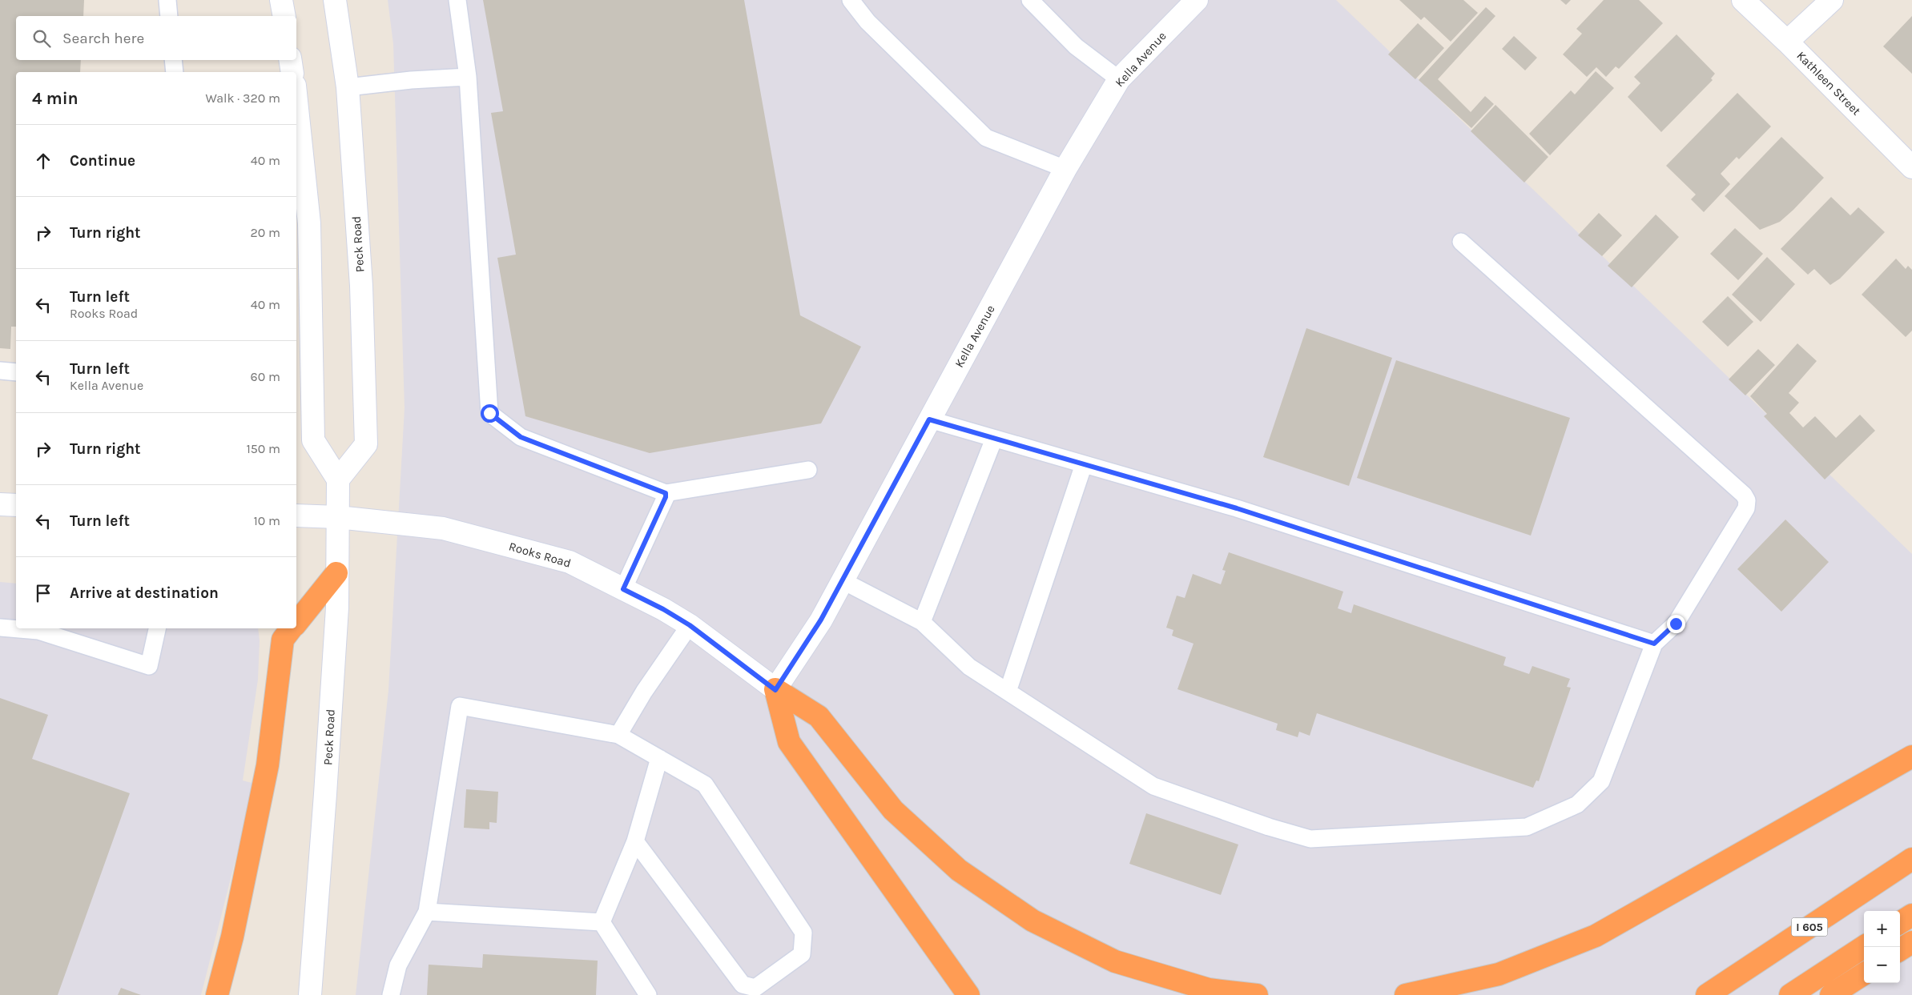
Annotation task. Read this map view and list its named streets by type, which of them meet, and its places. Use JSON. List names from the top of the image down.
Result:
{
  "streets": {
    "highway": ["I 605"],
    "main road": [
      "Kella Avenue",
      "Kathleen Street",
      "Peck Road",
      "Rooks Road"
    ]
  },
  "crossings": [
    ["Kella Avenue", "Rooks Road"],
    ["Peck Road", "Rooks Road"]
  ],
  "page": {
    "search": "Search here",
    "heading": ["4 min", "Walk · 320 m"],
    "list": [
      ["Continue", "40 m"],
      ["Turn right", "20 m"],
      ["Turn left", "Rooks Road", "40 m"],
      ["Turn left", "Kella Avenue", "60 m"],
      ["Turn right", "150 m"],
      ["Turn left", "10 m"],
      "Arrive at destination"
    ],
    "map_buttons": ["+", "−"]
  }
}
